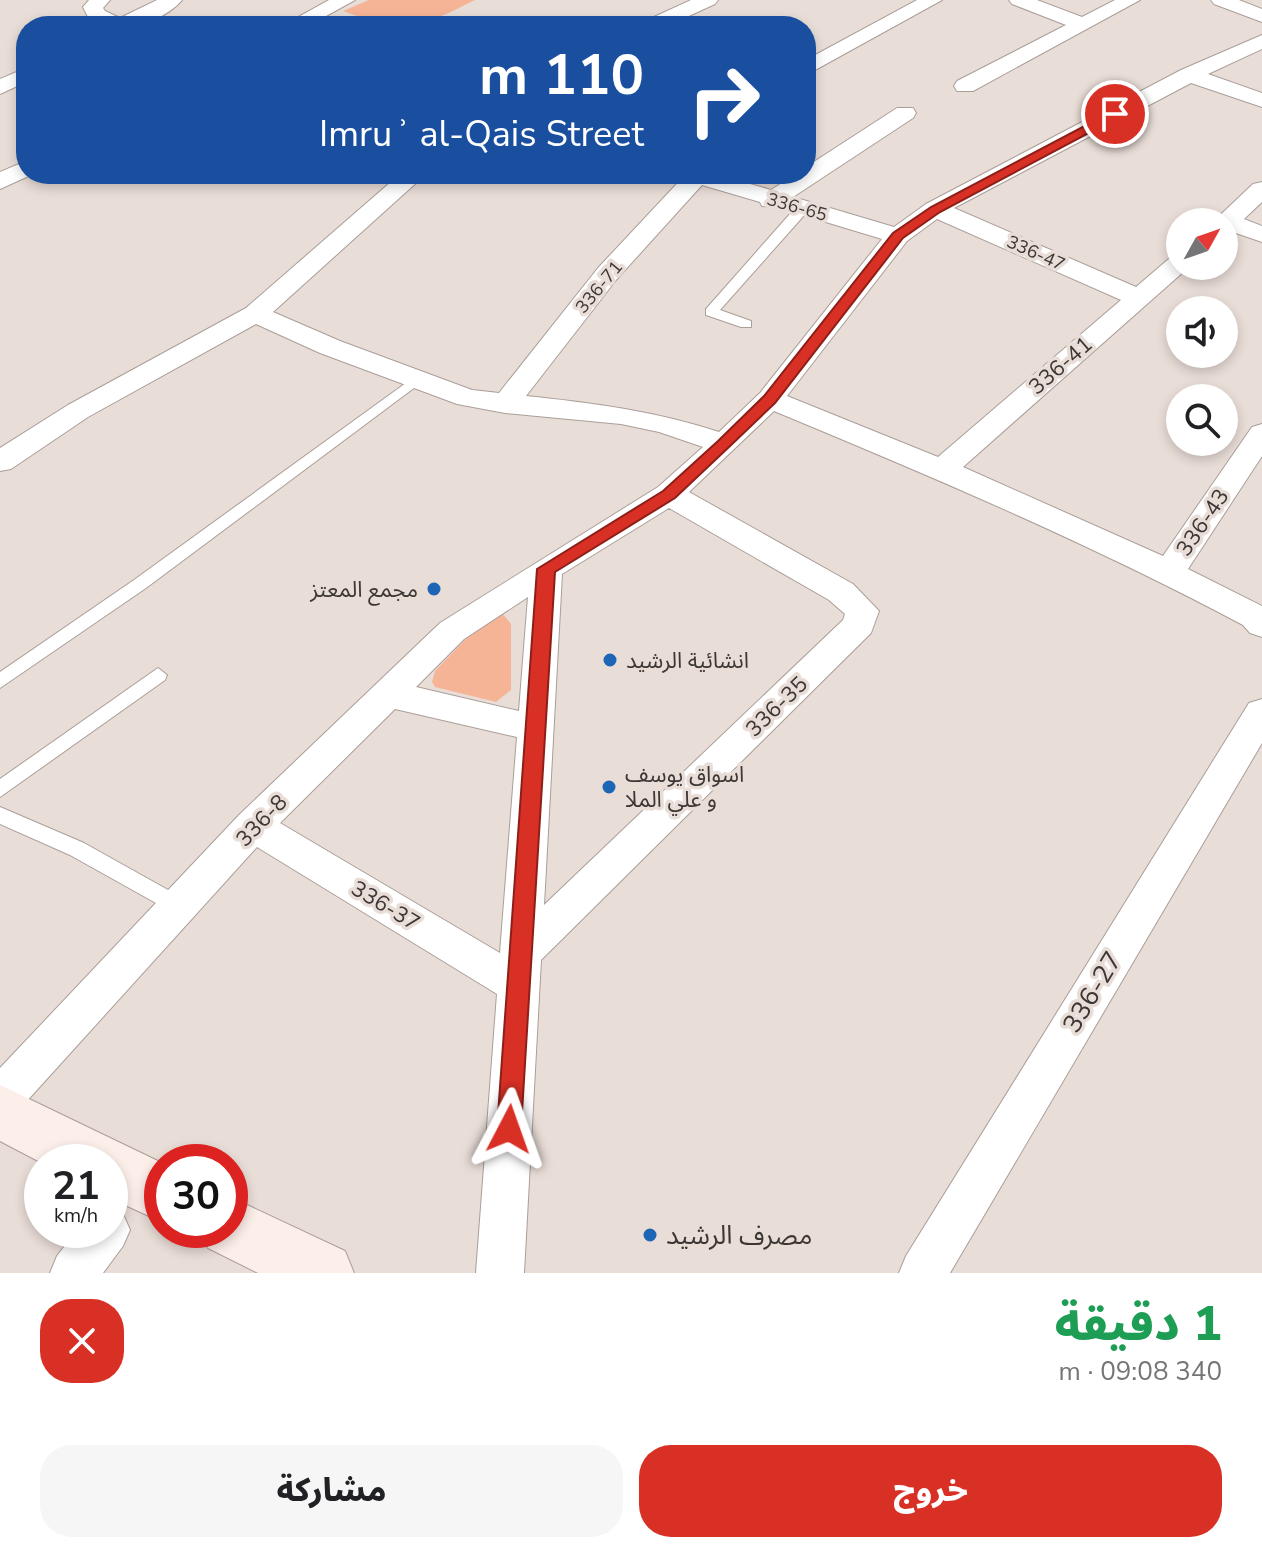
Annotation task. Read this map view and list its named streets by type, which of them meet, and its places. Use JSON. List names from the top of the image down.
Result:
{
  "streets": {
    "street": [
      "336-65",
      "336-47",
      "336-71",
      "336-41",
      "336-43",
      "336-35",
      "336-8",
      "336-37",
      "336-27"
    ]
  },
  "crossings": [
    ["336-65", "336-8"],
    ["336-47", "336-41"],
    ["336-47", "336-8"],
    ["336-35", "336-8"],
    ["336-35", "336-37"],
    ["336-8", "336-37"]
  ],
  "places": [
    "مجمع المعتز",
    "انشائية الرشيد",
    "اسواق يوسف و علي الملا",
    "مصرف الرشيد"
  ],
  "north": "top right",
  "page": {
    "turn": ["110 m", "Imruʾ al-Qais Street"],
    "speed": "21 km/h",
    "limit": "30",
    "heading": ["1 دقيقة", "340 m · 09:08"],
    "buttons": ["خروج", "مشاركة"]
  }
}
